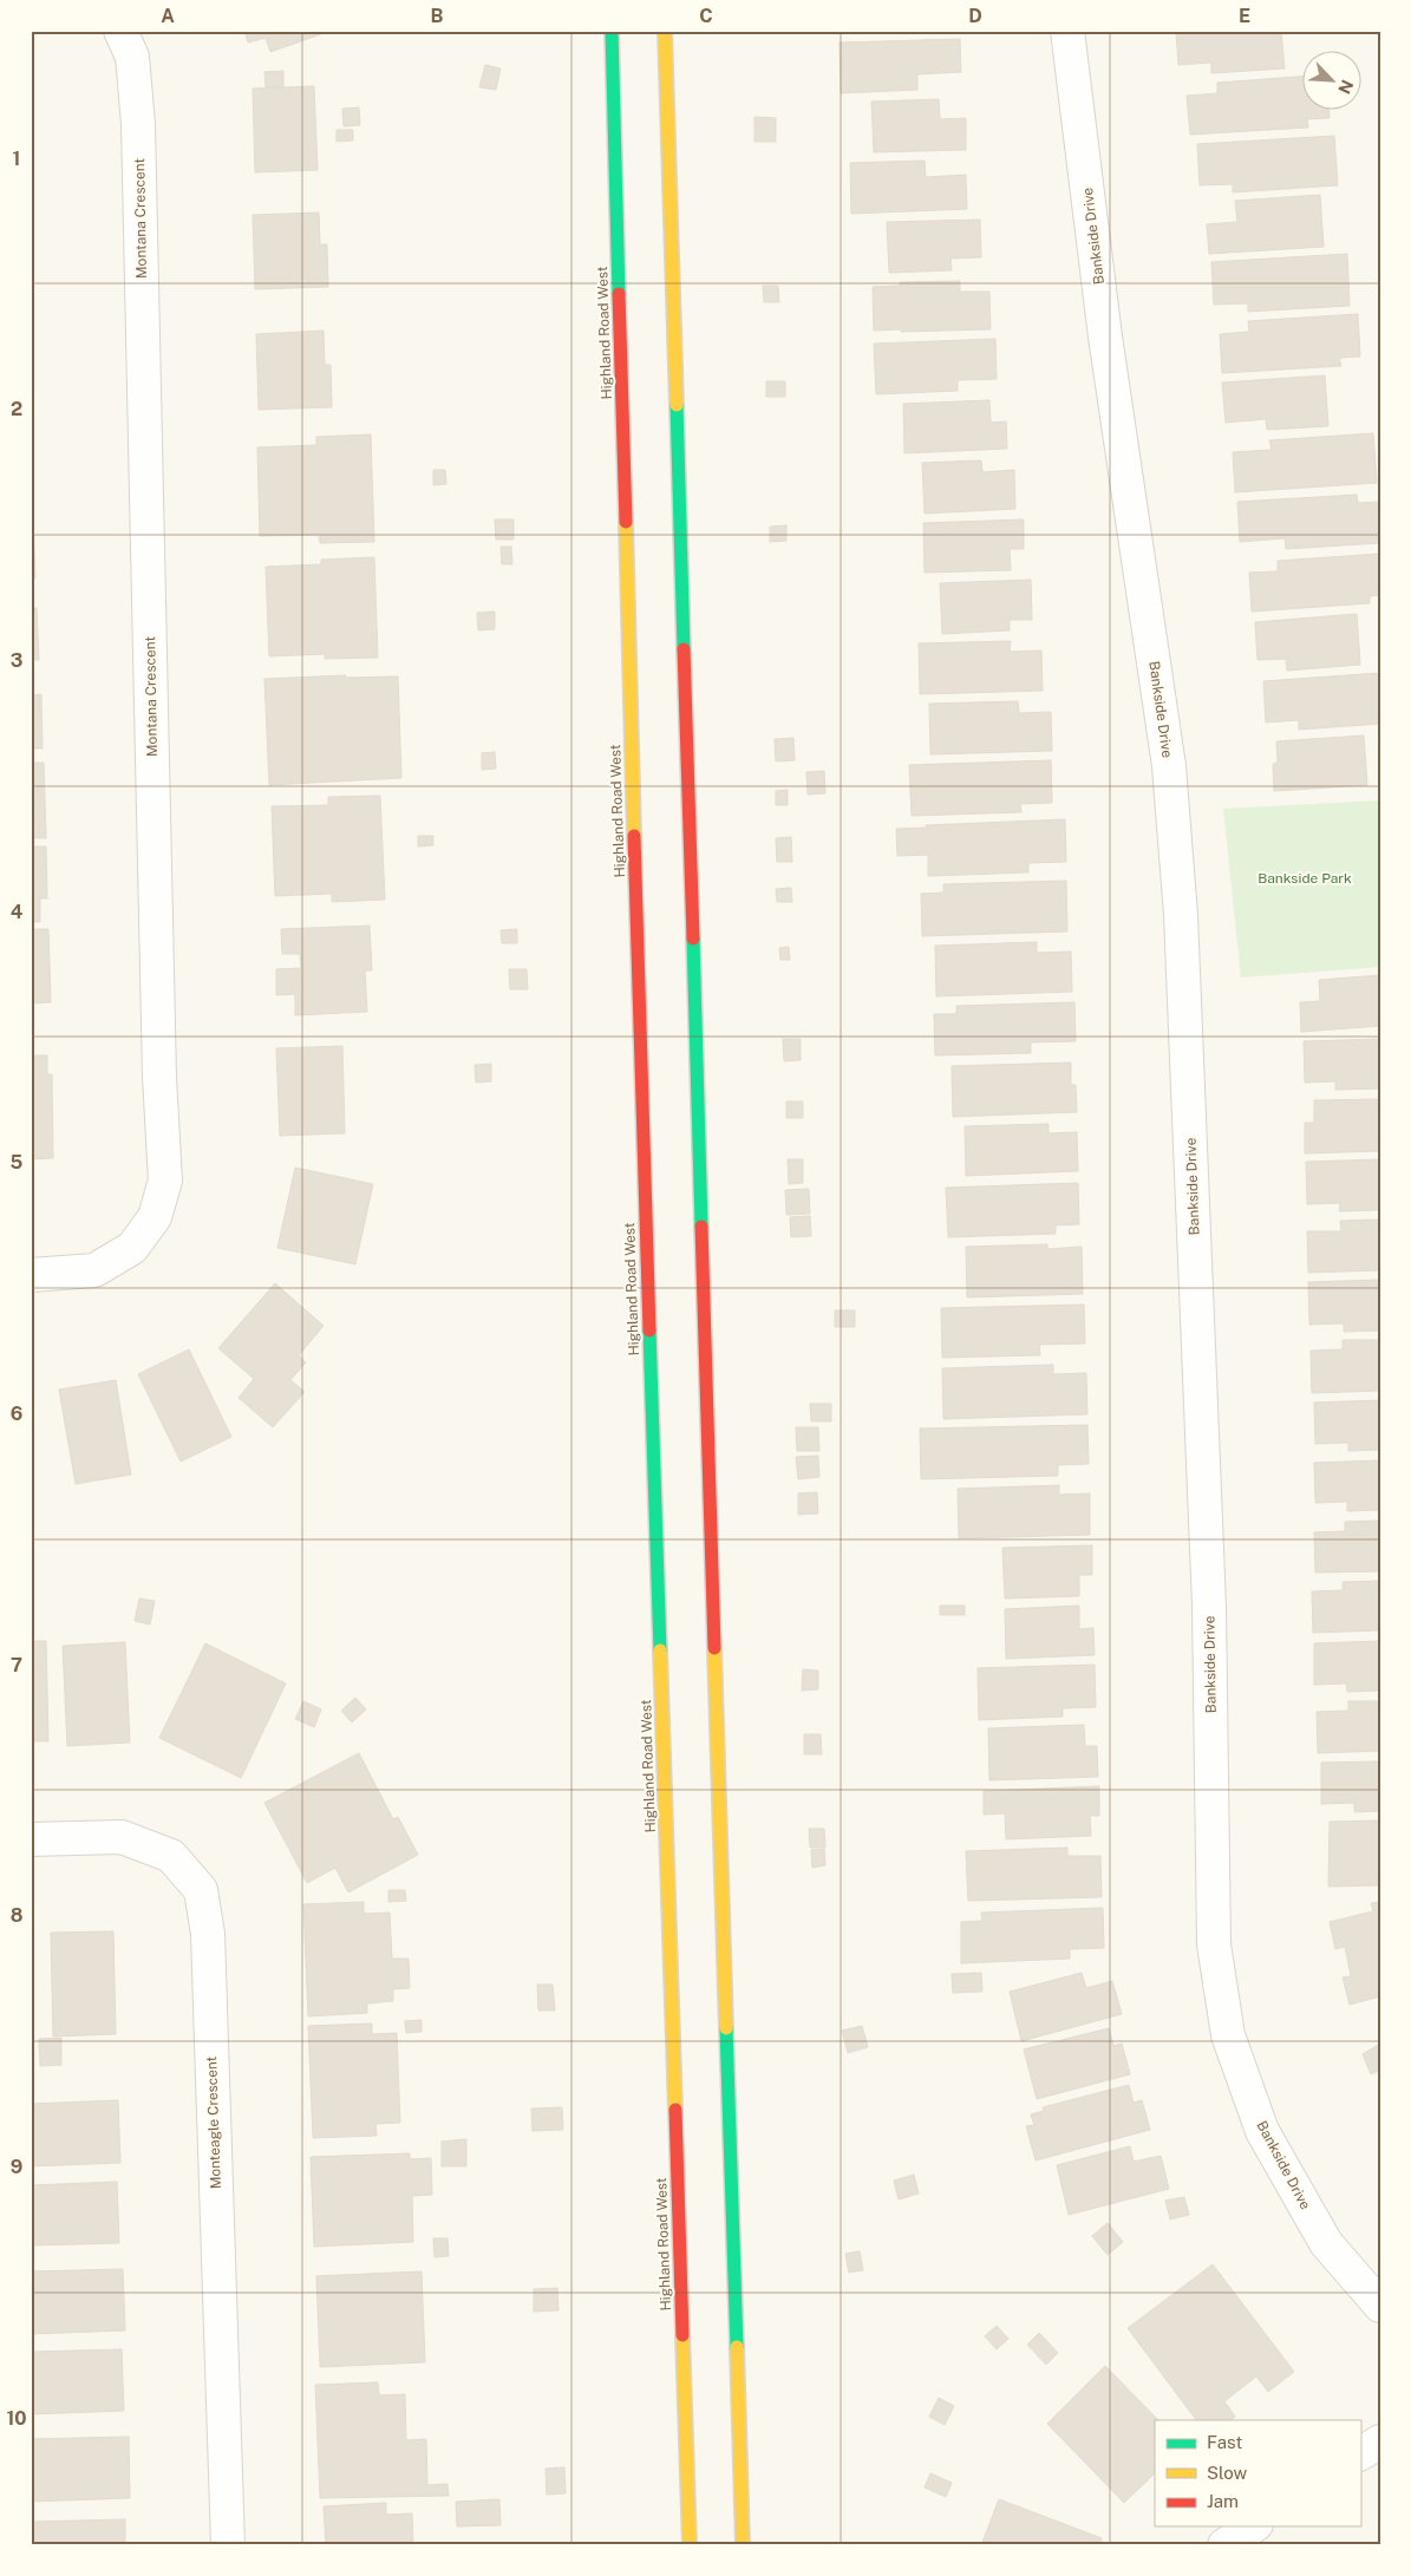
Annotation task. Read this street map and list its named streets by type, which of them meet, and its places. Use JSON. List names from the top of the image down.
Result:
{
  "streets": {
    "main road": ["Highland Road West"],
    "street": ["Montana Crescent", "Bankside Drive", "Monteagle Crescent"]
  },
  "parks": ["Bankside Park"],
  "legend": ["Fast", "Slow", "Jam"],
  "north": "bottom right",
  "grid": {
    "columns": [
      "A",
      "B",
      "C",
      "D",
      "E"
    ],
    "rows": [
      "1",
      "2",
      "3",
      "4",
      "5",
      "6",
      "7",
      "8",
      "9",
      "10"
    ]
  }
}
